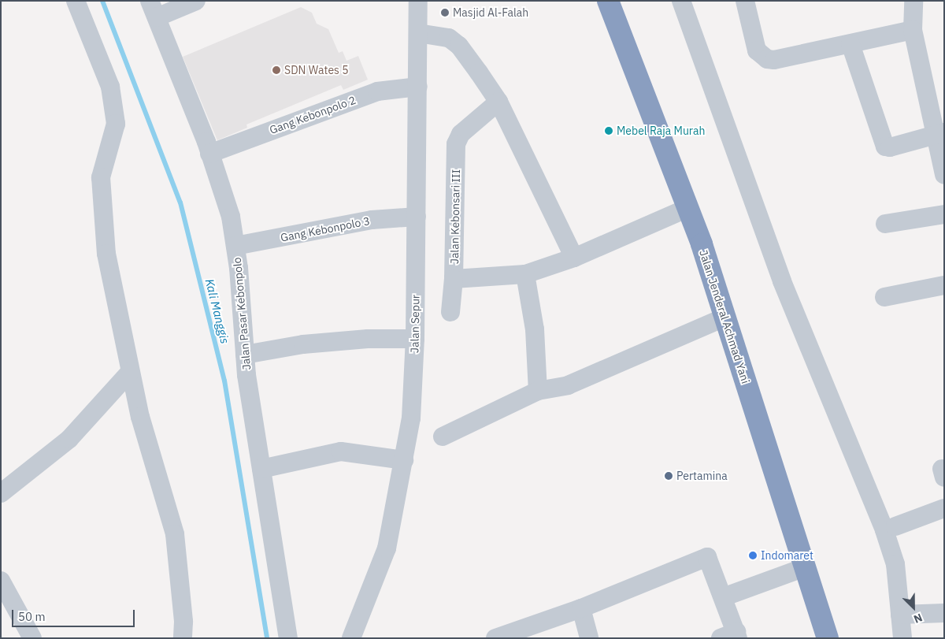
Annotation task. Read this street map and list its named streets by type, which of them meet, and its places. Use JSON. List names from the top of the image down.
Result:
{
  "streets": {
    "highway": ["Jalan Jenderal Achmad Yani"],
    "street": [
      "Gang Kebonpolo 2",
      "Jalan Kebonsari III",
      "Gang Kebonpolo 3",
      "Jalan Pasar Kebonpolo",
      "Jalan Sepur"
    ]
  },
  "crossings": [
    ["Gang Kebonpolo 2", "Jalan Pasar Kebonpolo"],
    ["Gang Kebonpolo 2", "Jalan Sepur"],
    ["Jalan Kebonsari III", "Jalan Jenderal Achmad Yani"],
    ["Gang Kebonpolo 3", "Jalan Pasar Kebonpolo"],
    ["Gang Kebonpolo 3", "Jalan Sepur"]
  ],
  "water": ["Kali Manggis"],
  "places": [
    "Masjid Al-Falah",
    "SDN Wates 5",
    "Mebel Raja Murah",
    "Pertamina",
    "Indomaret"
  ],
  "scale_bar": "50 m",
  "north": "bottom right"
}
